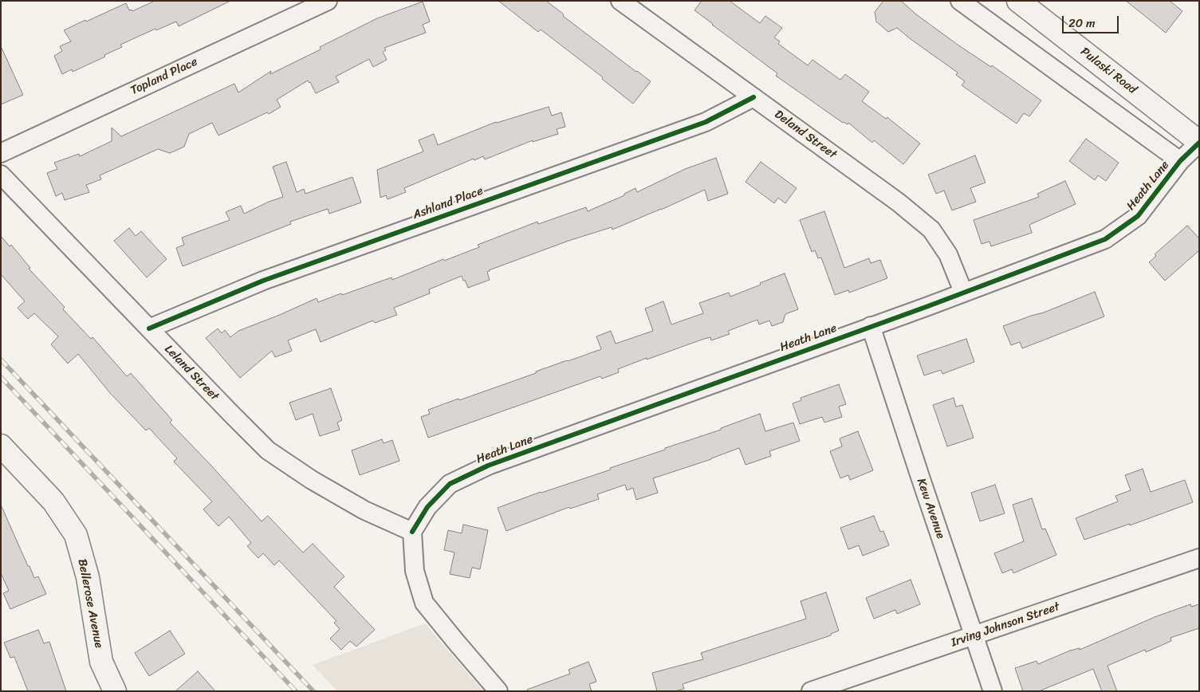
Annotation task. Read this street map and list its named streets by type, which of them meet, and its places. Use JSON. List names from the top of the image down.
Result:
{
  "streets": {
    "street": [
      "Pulaski Road",
      "Topland Place",
      "Deland Street",
      "Heath Lane",
      "Ashland Place",
      "Leland Street",
      "Kew Avenue",
      "Bellerose Avenue",
      "Irving Johnson Street"
    ]
  },
  "crossings": [
    ["Pulaski Road", "Heath Lane"],
    ["Deland Street", "Heath Lane"],
    ["Deland Street", "Ashland Place"],
    ["Heath Lane", "Leland Street"],
    ["Heath Lane", "Kew Avenue"],
    ["Ashland Place", "Leland Street"],
    ["Kew Avenue", "Irving Johnson Street"]
  ],
  "scale_bar": "20 m"
}
